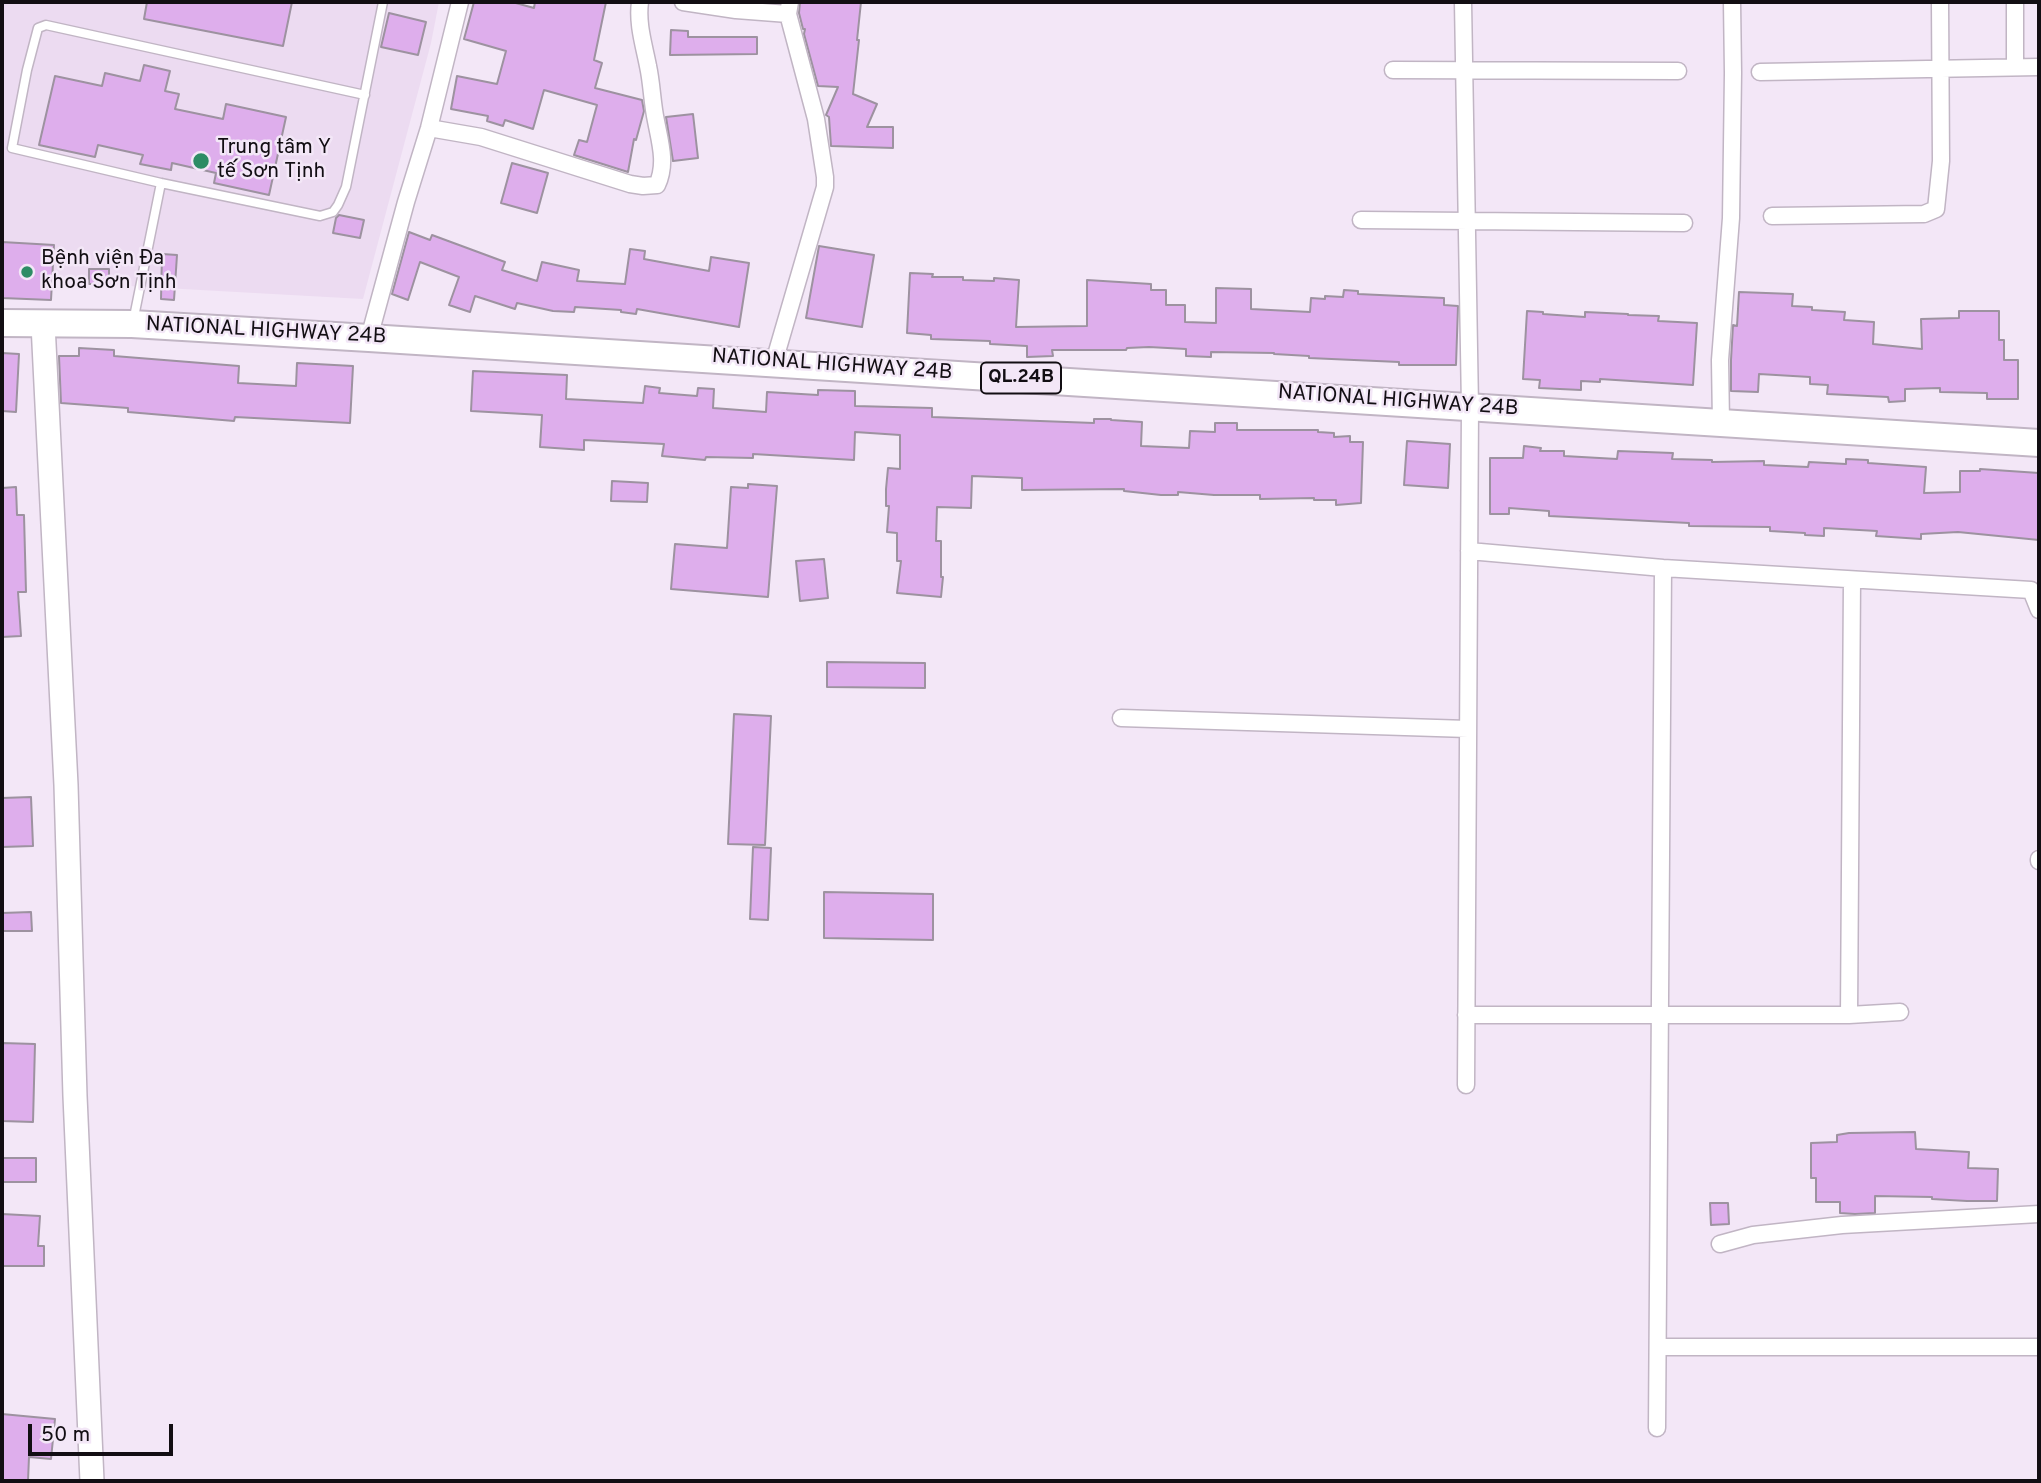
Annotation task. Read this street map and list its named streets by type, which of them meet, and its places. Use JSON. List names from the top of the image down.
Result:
{
  "streets": {
    "main road": ["NATIONAL HIGHWAY 24B", "QL.24B"]
  },
  "places": ["Trung tâm Y tế Sơn Tịnh", "Bệnh viện Đa khoa Sơn Tịnh"],
  "scale_bar": "50 m"
}
